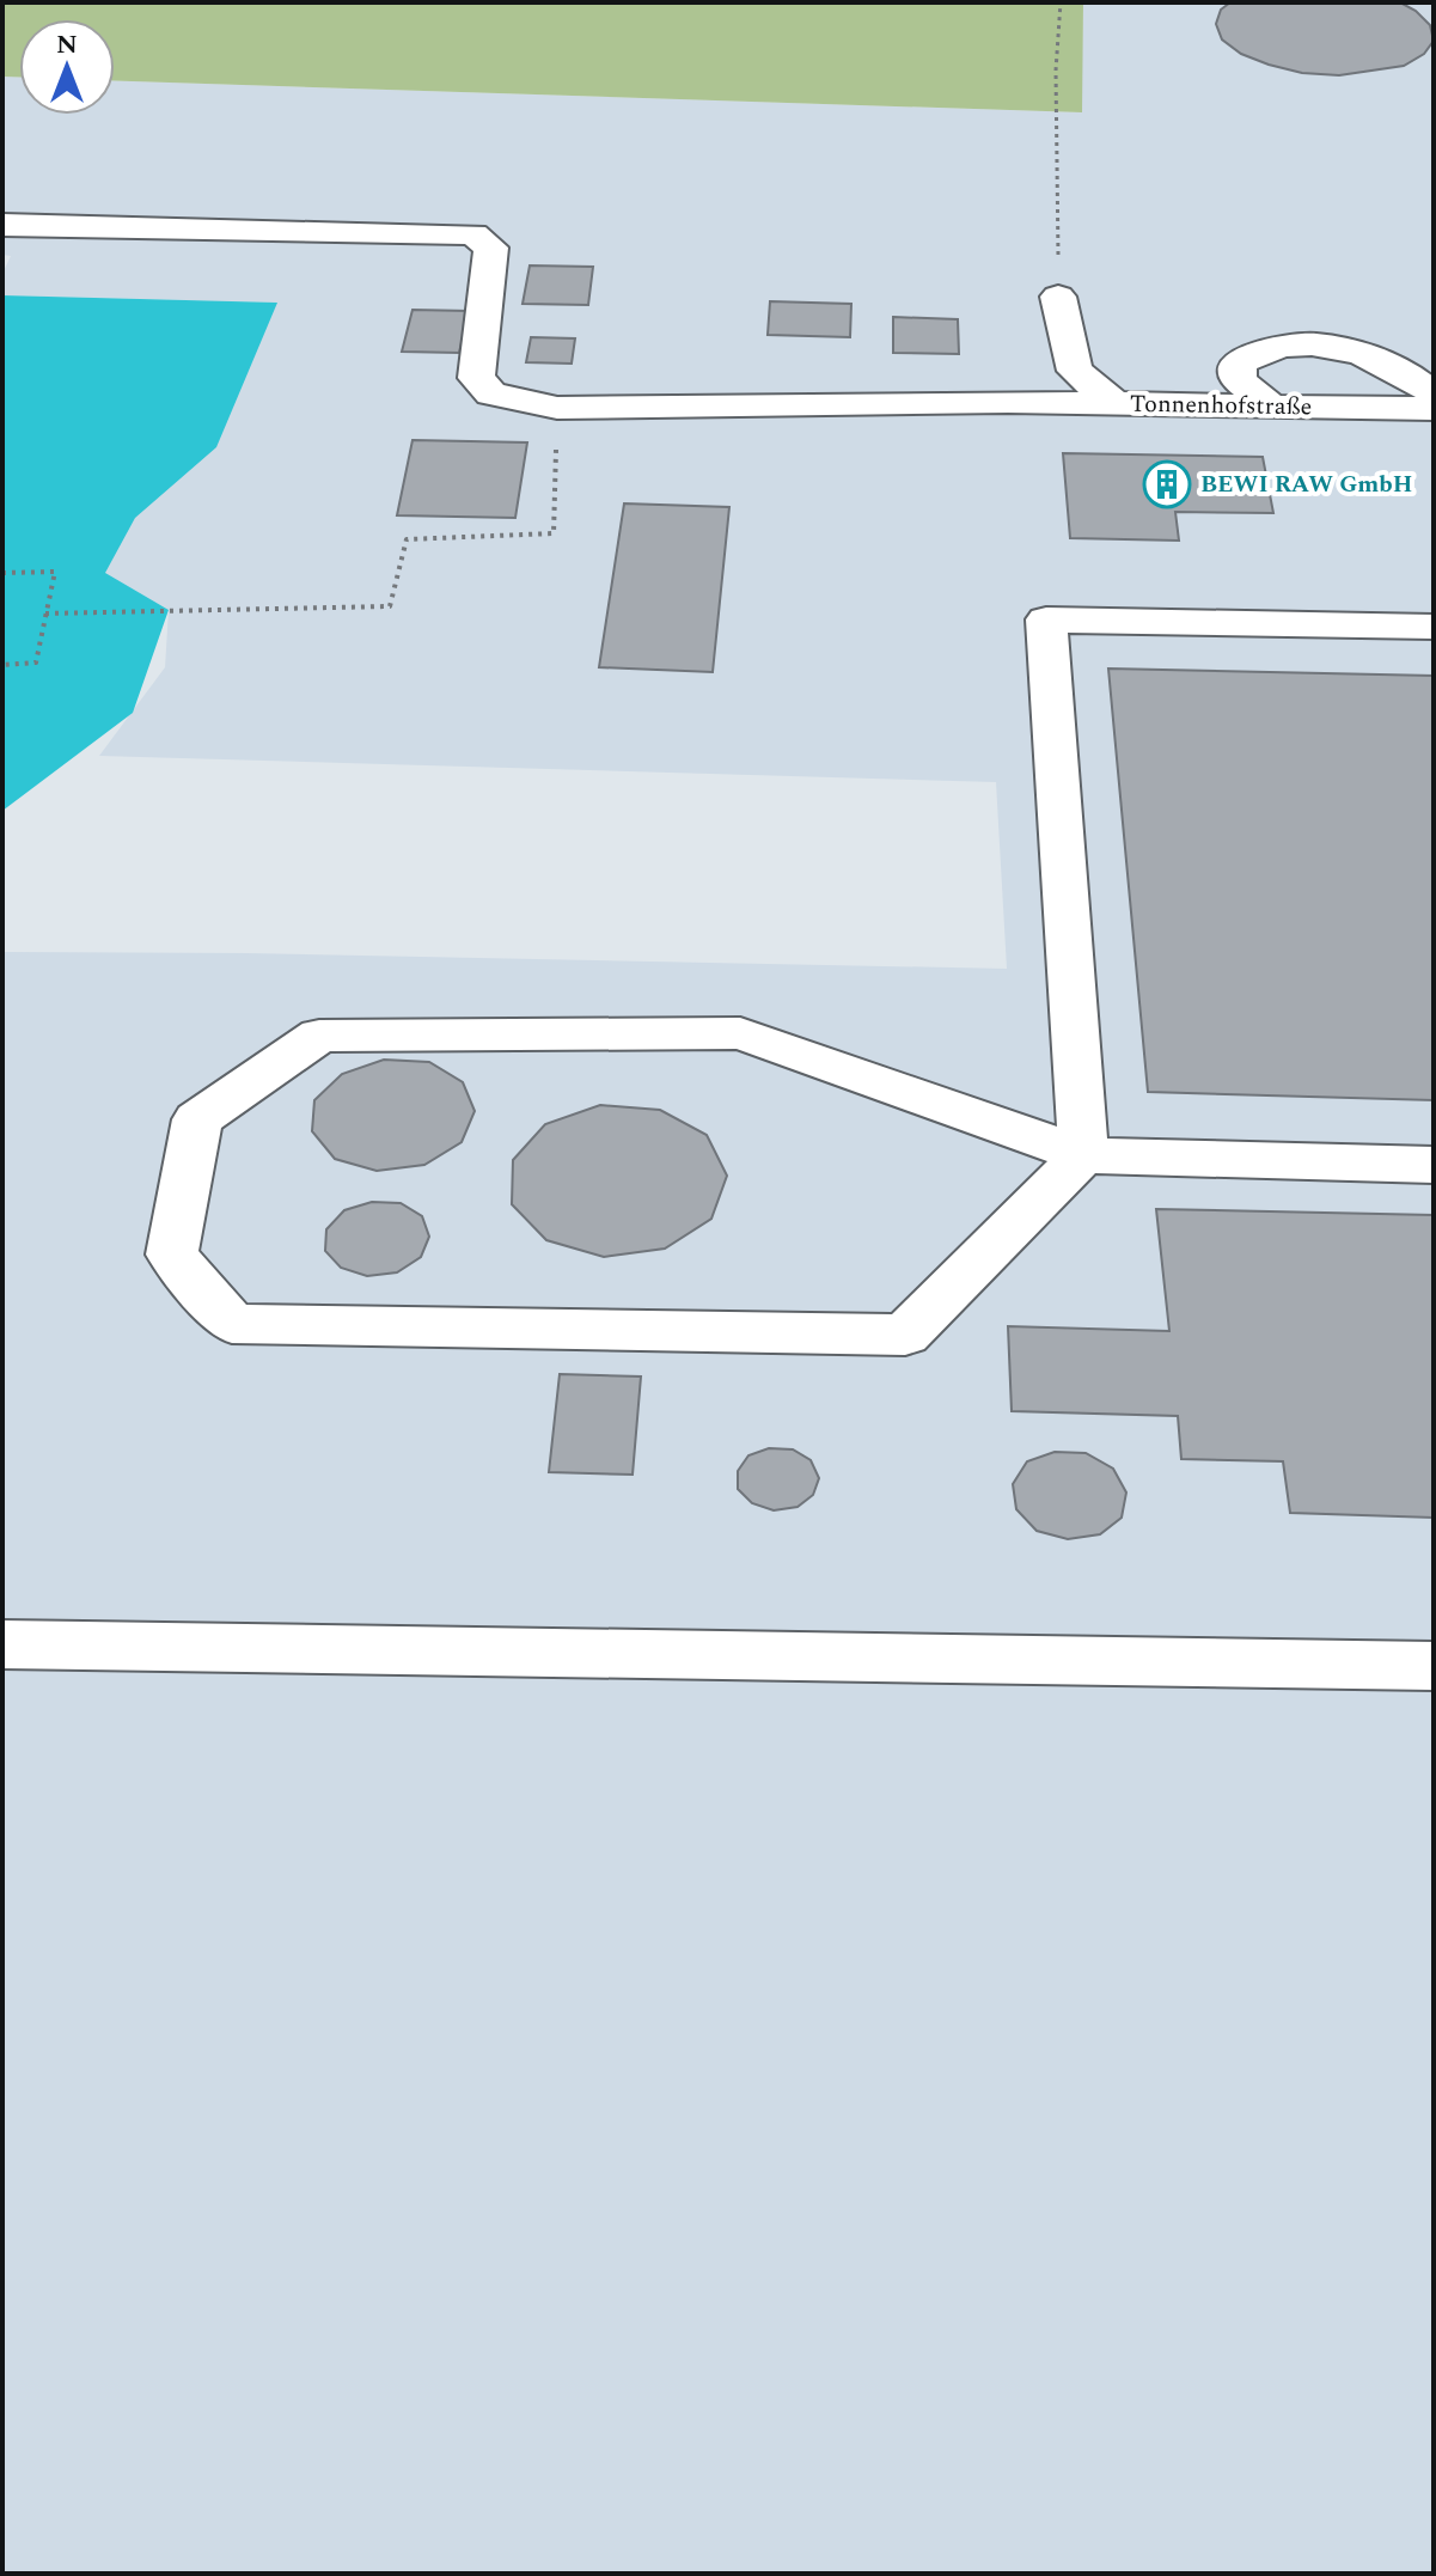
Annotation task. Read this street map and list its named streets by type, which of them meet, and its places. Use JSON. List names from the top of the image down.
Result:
{
  "streets": {
    "street": ["Tonnenhofstraße"]
  },
  "places": {
    "building": ["BEWI RAW GmbH"]
  },
  "north": "top"
}
